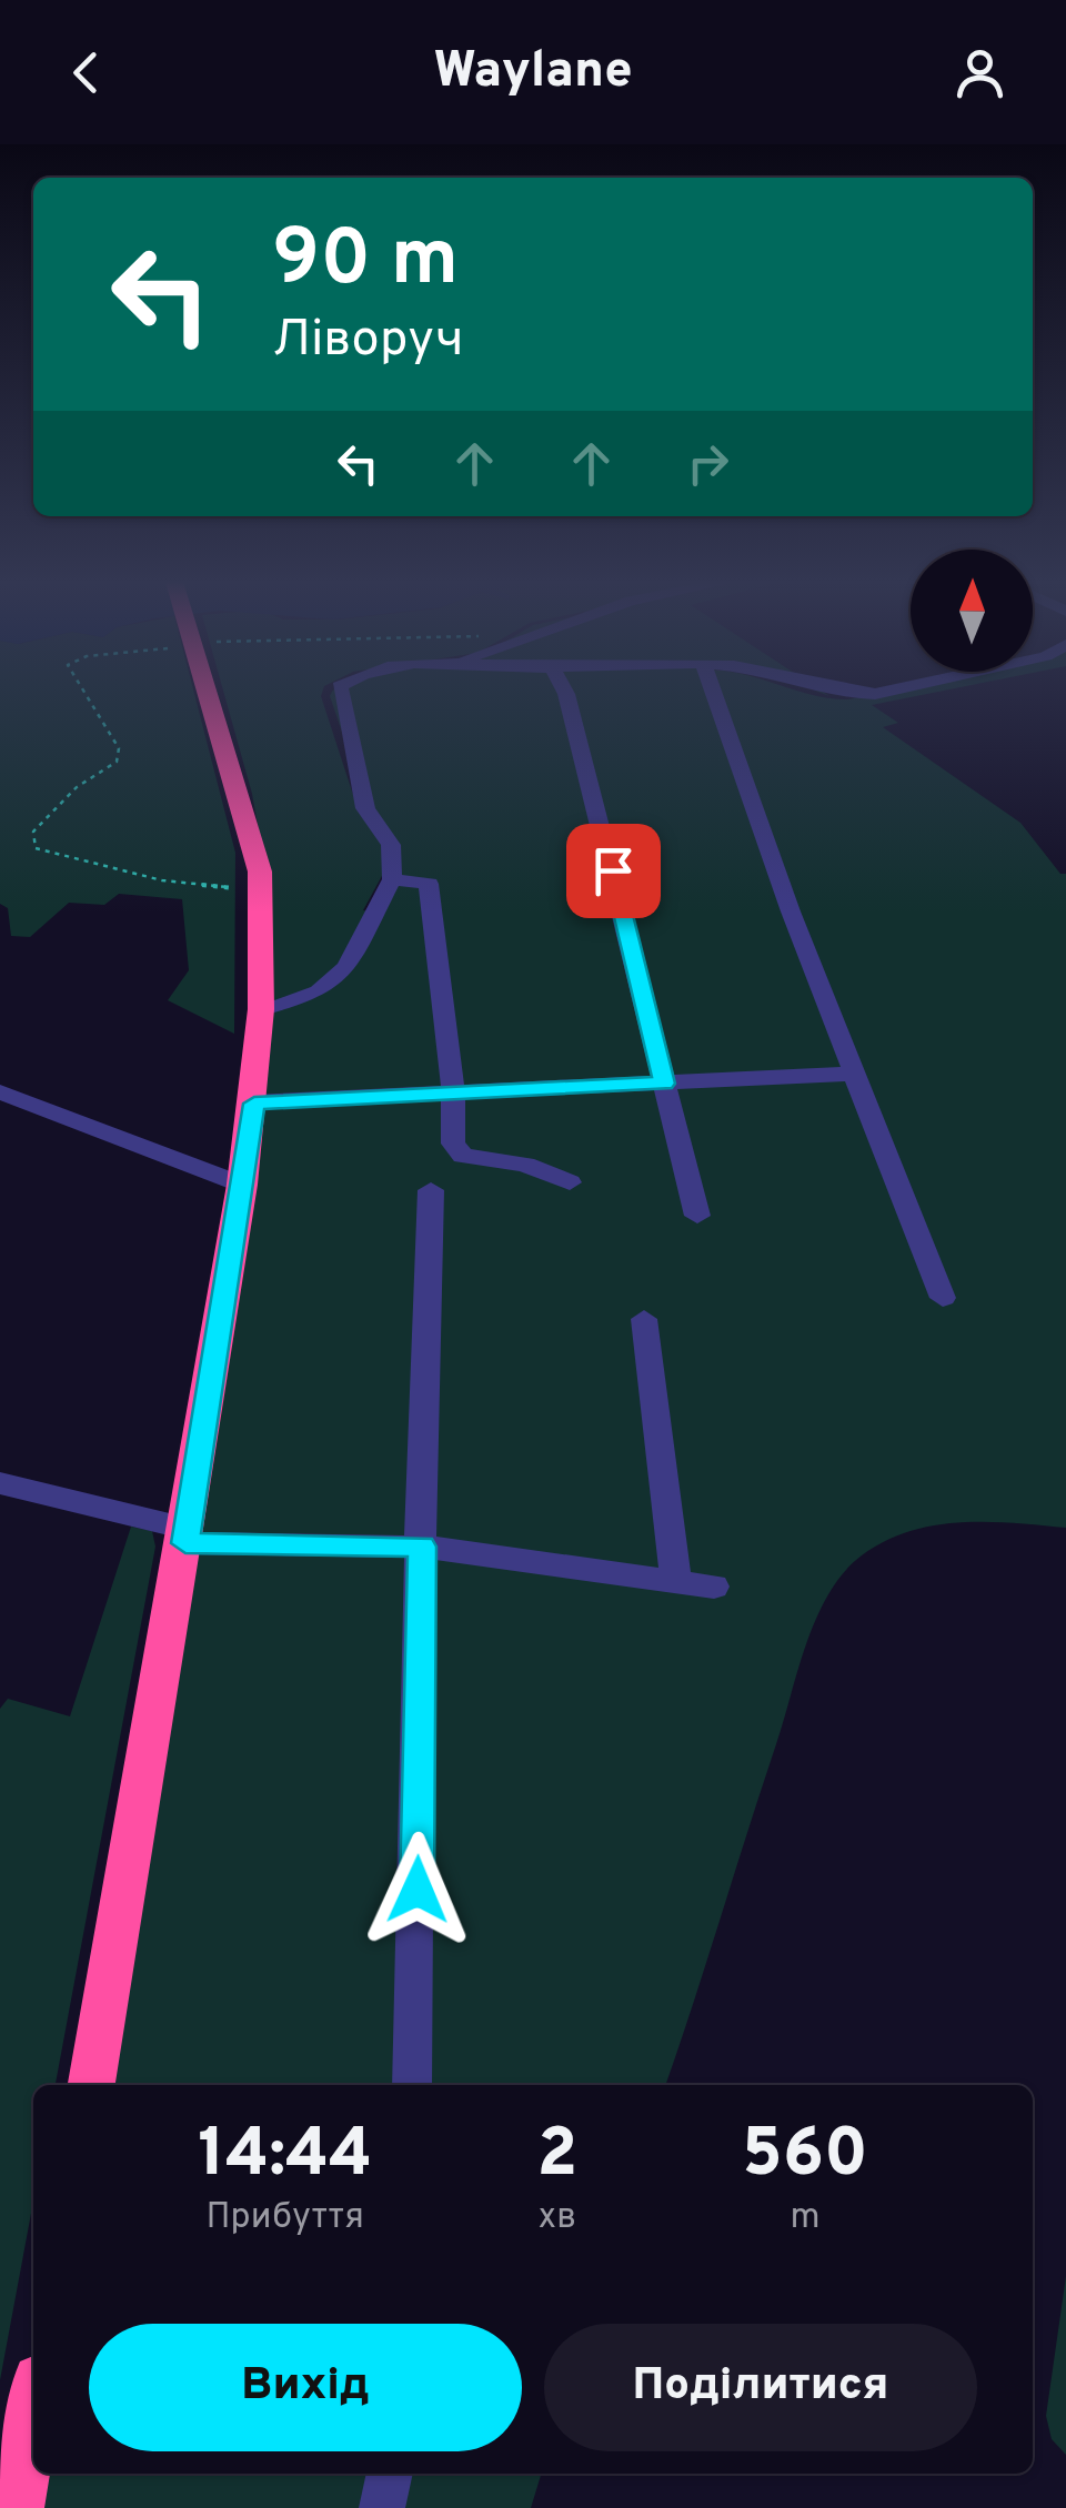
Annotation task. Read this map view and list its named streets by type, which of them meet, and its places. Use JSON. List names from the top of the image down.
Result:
{
  "north": "top",
  "page": {
    "header": "Waylane",
    "turn": ["90 m", "Ліворуч"],
    "eta": [
      "14:44",
      "Прибуття",
      "2",
      "хв",
      "560",
      "m"
    ],
    "buttons": ["Вихід", "Поділитися"]
  }
}
